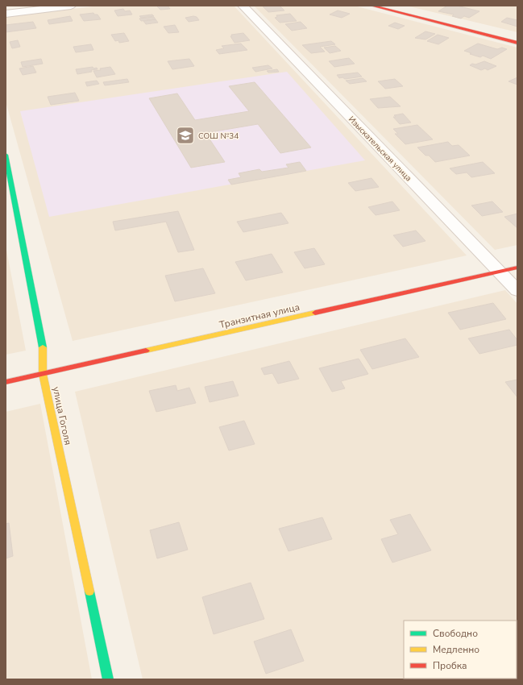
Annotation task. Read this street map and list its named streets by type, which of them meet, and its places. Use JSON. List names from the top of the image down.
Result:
{
  "streets": {
    "street": ["Изыскательская улица", "Транзитная улица", "улица Гоголя"]
  },
  "crossings": [
    ["Изыскательская улица", "Транзитная улица"],
    ["Транзитная улица", "улица Гоголя"]
  ],
  "places": {
    "school or university": ["СОШ №34"]
  },
  "legend": ["Свободно", "Медленно", "Пробка"]
}
